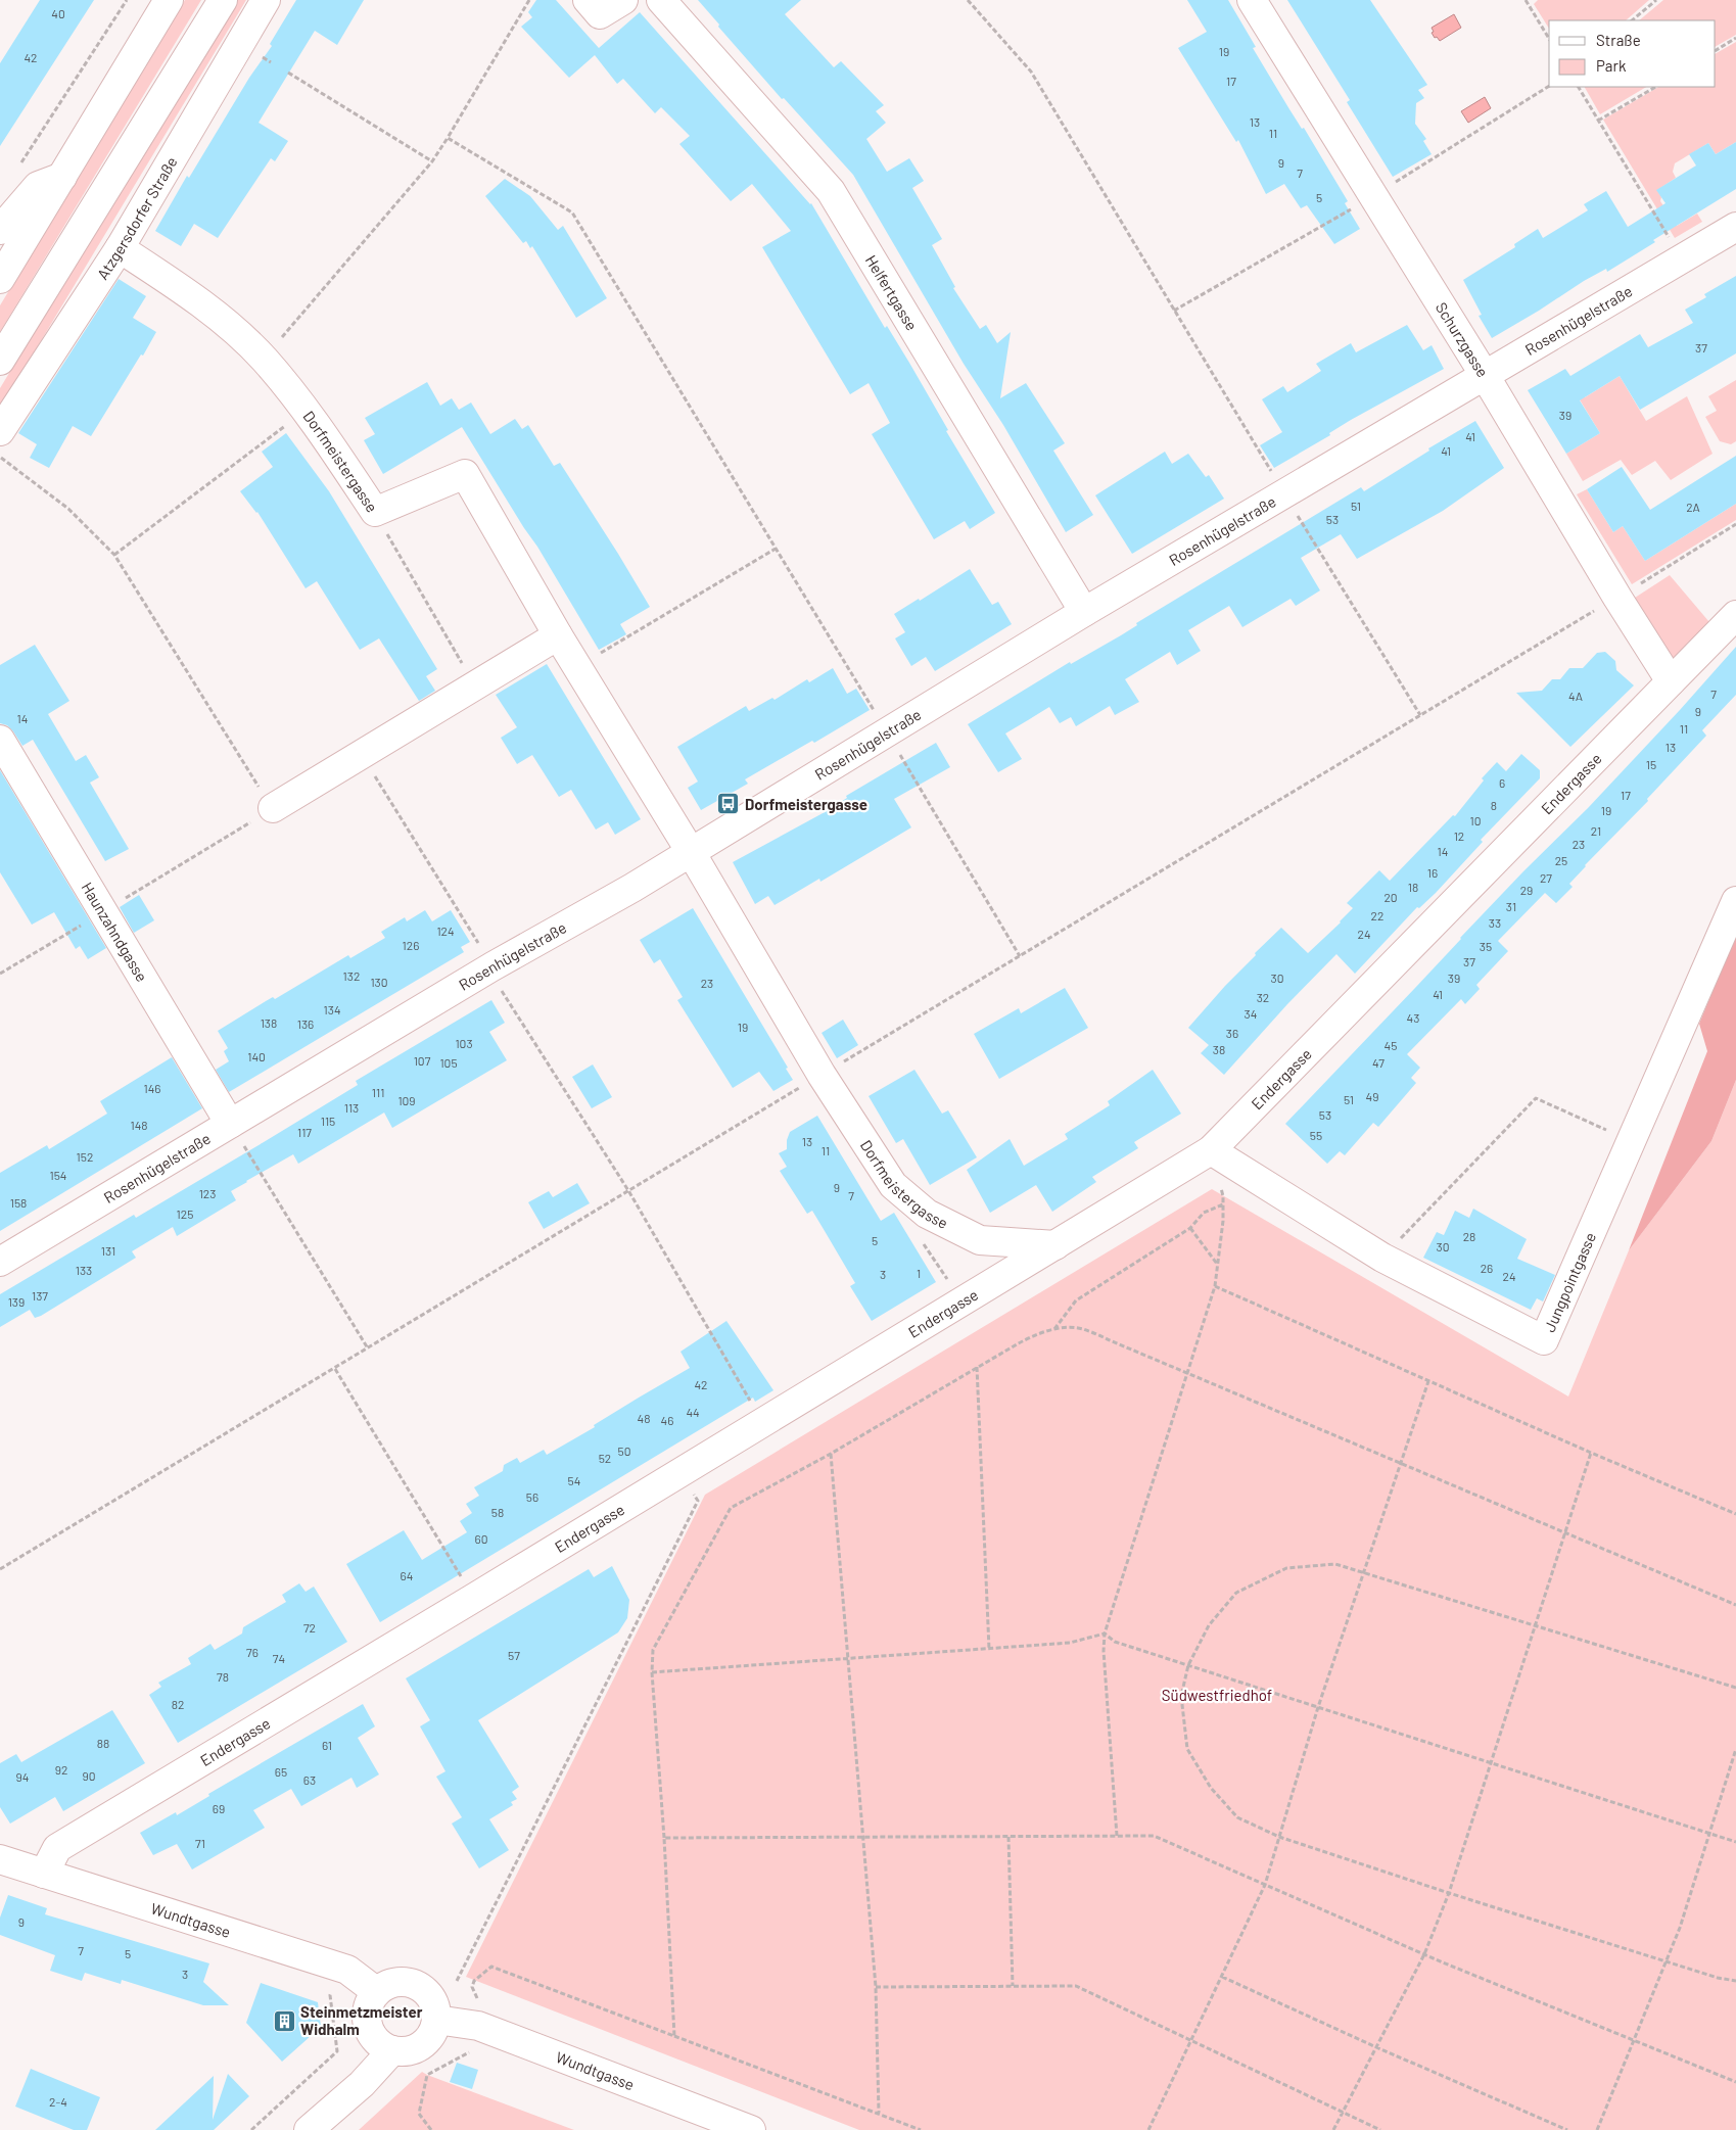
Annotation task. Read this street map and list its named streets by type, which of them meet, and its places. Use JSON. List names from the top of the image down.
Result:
{
  "streets": {
    "street": [
      "Atzgersdorfer Straße",
      "Helfertgasse",
      "Rosenhügelstraße",
      "Schurzgasse",
      "Dorfmeistergasse",
      "Endergasse",
      "Haunzahndgasse",
      "Jungpointgasse",
      "Wundtgasse"
    ]
  },
  "crossings": [
    ["Atzgersdorfer Straße", "Dorfmeistergasse"],
    ["Helfertgasse", "Rosenhügelstraße"],
    ["Rosenhügelstraße", "Schurzgasse"],
    ["Rosenhügelstraße", "Dorfmeistergasse"],
    ["Rosenhügelstraße", "Haunzahndgasse"],
    ["Schurzgasse", "Endergasse"],
    ["Dorfmeistergasse", "Endergasse"],
    ["Endergasse", "Jungpointgasse"],
    ["Endergasse", "Wundtgasse"]
  ],
  "parks": ["Südwestfriedhof"],
  "places": {
    "bus stop": ["Dorfmeistergasse"],
    "building": ["Steinmetzmeister Widhalm"]
  },
  "house_numbers": [
    "40",
    "19",
    "42",
    "17",
    "13",
    "11",
    "9",
    "7",
    "5",
    "37",
    "39",
    "41",
    "41",
    "51",
    "2A",
    "53",
    "7",
    "4A",
    "9",
    "14",
    "11",
    "13",
    "15",
    "6",
    "17",
    "8",
    "19",
    "10",
    "21",
    "12",
    "23",
    "14",
    "25",
    "16",
    "27",
    "18",
    "29",
    "20",
    "31",
    "22",
    "33",
    "124",
    "24",
    "126",
    "35",
    "37",
    "132",
    "30",
    "39",
    "130",
    "23",
    "41",
    "32",
    "134",
    "34",
    "43",
    "138",
    "136",
    "19",
    "36",
    "103",
    "45",
    "38",
    "140",
    "107",
    "105",
    "47",
    "146",
    "111",
    "49",
    "51",
    "109",
    "113",
    "53",
    "115",
    "148",
    "117",
    "55",
    "13",
    "11",
    "152",
    "154",
    "9",
    "123",
    "7",
    "158",
    "125",
    "28",
    "5",
    "30",
    "131",
    "26",
    "133",
    "1",
    "3",
    "24",
    "137",
    "139",
    "42",
    "44",
    "48",
    "46",
    "50",
    "52",
    "54",
    "56",
    "58",
    "60",
    "64",
    "72",
    "76",
    "57",
    "74",
    "78",
    "82",
    "88",
    "61",
    "92",
    "65",
    "90",
    "94",
    "63",
    "69",
    "71",
    "9",
    "7",
    "5",
    "3",
    "2-4"
  ],
  "legend": ["Straße", "Park"]
}
